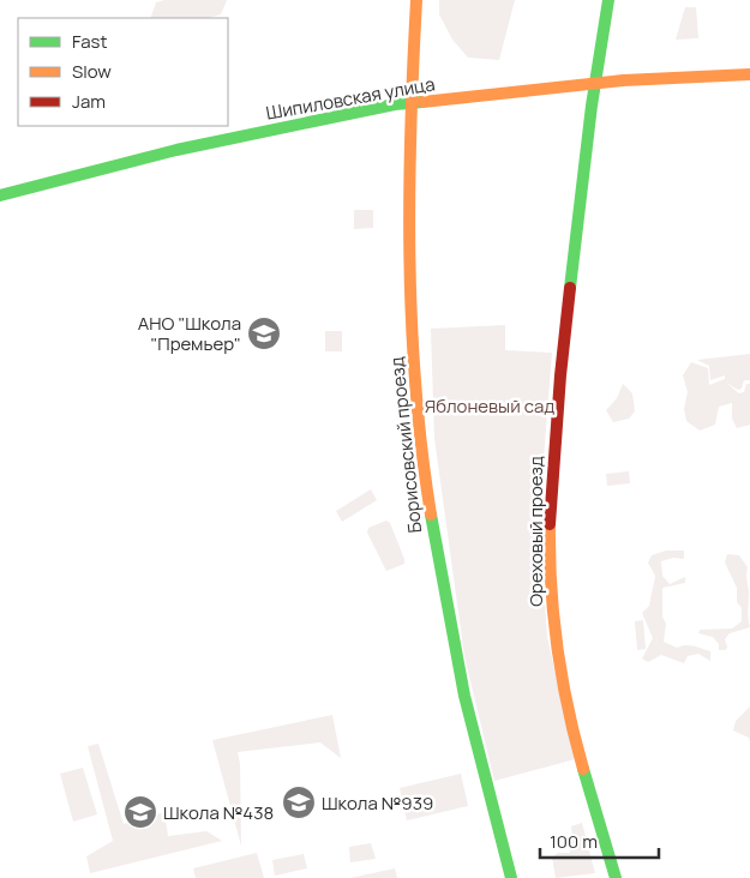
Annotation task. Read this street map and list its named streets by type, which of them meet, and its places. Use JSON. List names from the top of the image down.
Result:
{
  "streets": {
    "street": ["Шипиловская улица", "Борисовский проезд", "Ореховый проезд"]
  },
  "crossings": [
    ["Шипиловская улица", "Борисовский проезд"],
    ["Шипиловская улица", "Ореховый проезд"]
  ],
  "parks": ["Яблоневый сад"],
  "places": {
    "school or university": ["АНО \"Школа \"Премьер\"", "Школа №939", "Школа №438"]
  },
  "legend": ["Fast", "Slow", "Jam"],
  "scale_bar": "100 m"
}
